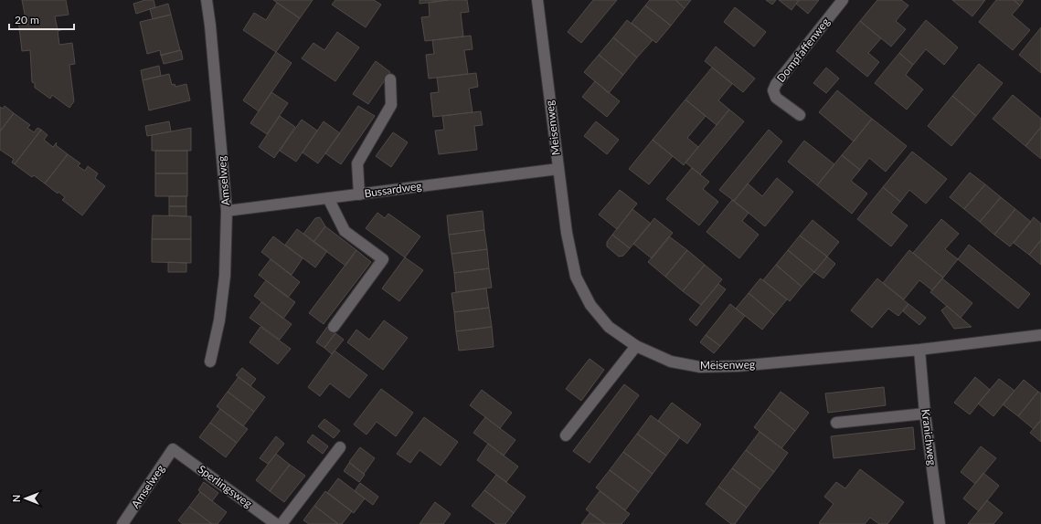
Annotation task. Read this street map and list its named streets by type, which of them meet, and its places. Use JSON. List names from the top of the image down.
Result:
{
  "streets": {
    "street": [
      "Dompfaffenweg",
      "Meisenweg",
      "Amselweg",
      "Bussardweg",
      "Kranichweg",
      "Sperlingsweg"
    ]
  },
  "crossings": [
    ["Meisenweg", "Bussardweg"],
    ["Meisenweg", "Kranichweg"],
    ["Amselweg", "Bussardweg"],
    ["Amselweg", "Sperlingsweg"]
  ],
  "scale_bar": "20 m",
  "north": "left"
}
